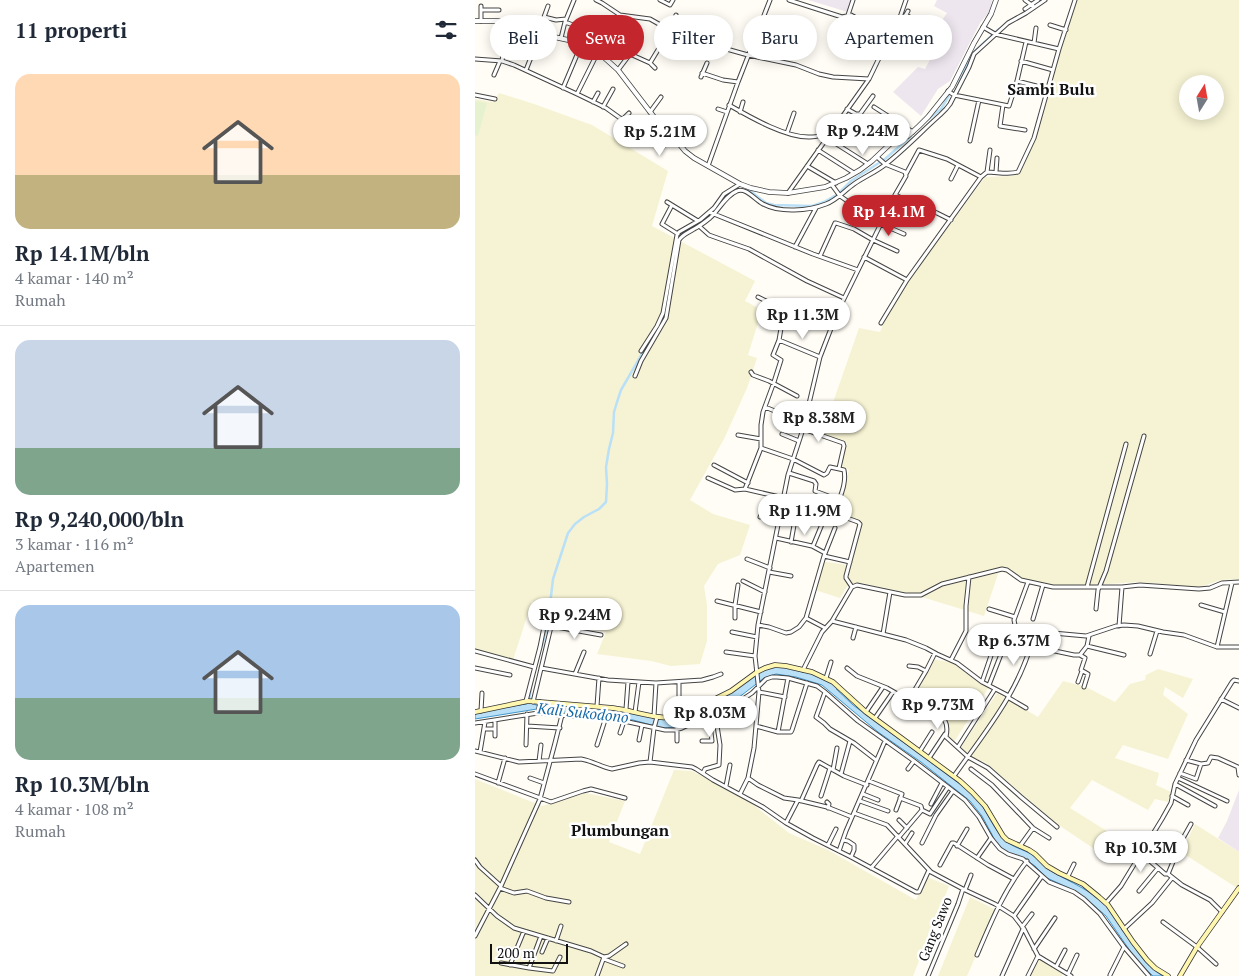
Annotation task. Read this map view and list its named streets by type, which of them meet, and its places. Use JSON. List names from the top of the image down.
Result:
{
  "streets": {
    "street": ["Gang Sawo"]
  },
  "districts": ["Sambi Bulu", "Plumbungan"],
  "water": ["Kali Sukodono"],
  "scale_bar": "200 m",
  "north": "top",
  "page": {
    "heading": "11 properti",
    "chip": [
      "Beli",
      "Sewa",
      "Filter",
      "Baru",
      "Apartemen"
    ],
    "list": [
      {
        "name": "Rp 14.1M/bln",
        "note": "4 kamar · 140 m² · Rumah"
      },
      {
        "name": "Rp 9,240,000/bln",
        "note": "3 kamar · 116 m² · Apartemen"
      },
      {
        "name": "Rp 10.3M/bln",
        "note": "4 kamar · 108 m² · Rumah"
      }
    ],
    "price": [
      "Rp 9.24M",
      "Rp 5.21M",
      "Rp 14.1M",
      "Rp 11.3M",
      "Rp 8.38M",
      "Rp 11.9M",
      "Rp 9.24M",
      "Rp 6.37M",
      "Rp 9.73M",
      "Rp 8.03M",
      "Rp 10.3M"
    ],
    "scale": "200 m"
  }
}
